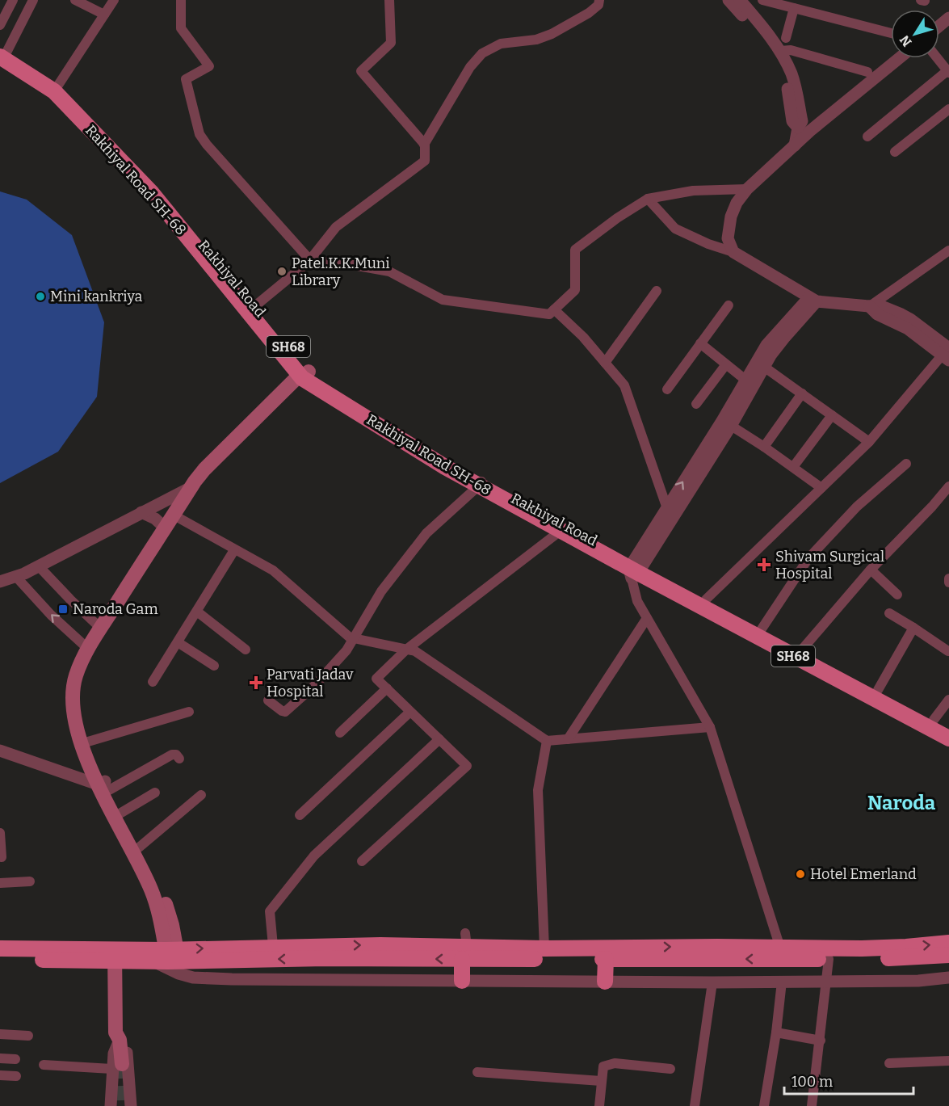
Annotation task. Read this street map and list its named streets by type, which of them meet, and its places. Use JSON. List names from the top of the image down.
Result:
{
  "streets": {
    "main road": ["Rakhiyal Road SH-68", "Rakhiyal Road", "SH68"]
  },
  "crossings": [
    ["Rakhiyal Road SH-68", "Rakhiyal Road"]
  ],
  "districts": ["Naroda"],
  "places": {
    "other": ["Patel.K.K.Muni Library", "Mini kankriya", "Hotel Emerland"],
    "health": ["Shivam Surgical Hospital", "Parvati Jadav Hospital"],
    "transit": ["Naroda Gam"]
  },
  "scale_bar": "100 m",
  "north": "bottom left"
}
